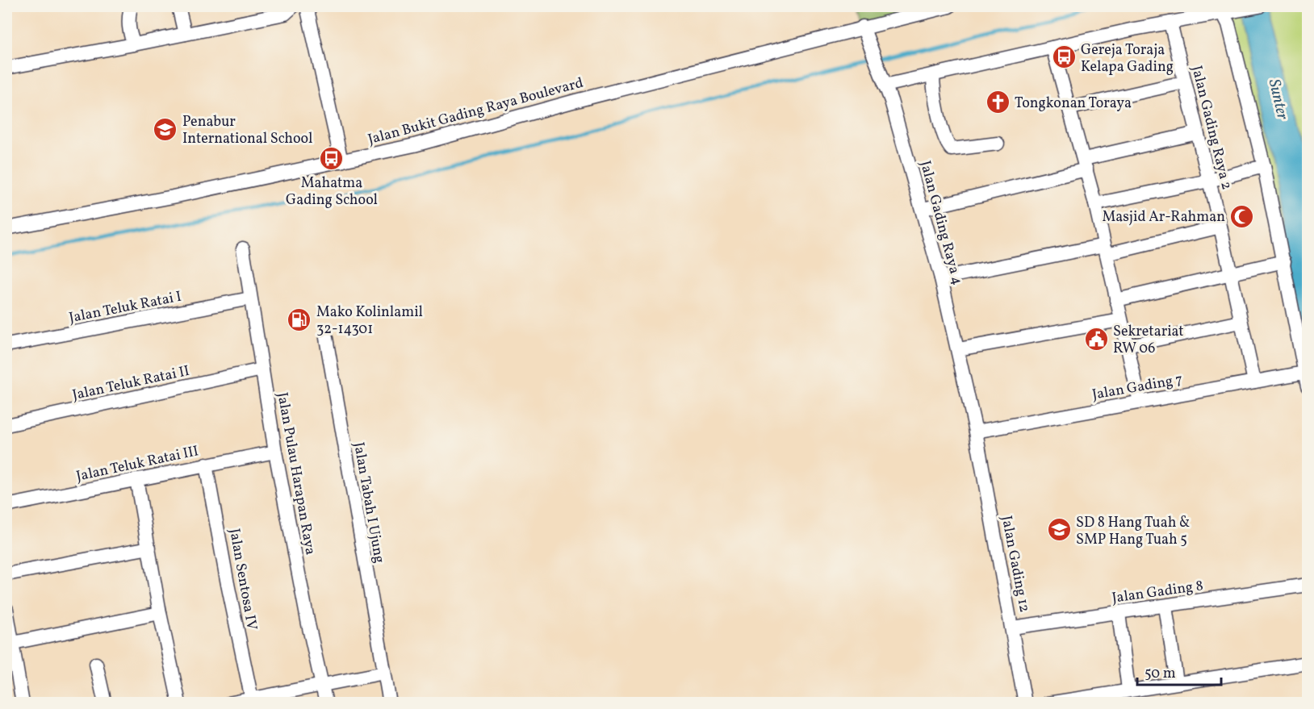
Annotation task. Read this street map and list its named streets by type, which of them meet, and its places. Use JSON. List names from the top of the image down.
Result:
{
  "streets": {
    "street": [
      "Jalan Bukit Gading Raya Boulevard",
      "Jalan Gading Raya 2",
      "Jalan Gading Raya 4",
      "Jalan Teluk Ratai I",
      "Jalan Teluk Ratai II",
      "Jalan Gading 7",
      "Jalan Teluk Ratai III",
      "Jalan Pulau Harapan Raya",
      "Jalan Tabah I Ujung",
      "Jalan Gading 12",
      "Jalan Sentosa IV",
      "Jalan Gading 8"
    ]
  },
  "crossings": [
    ["Jalan Bukit Gading Raya Boulevard", "Jalan Gading Raya 4"],
    ["Jalan Gading Raya 2", "Jalan Gading 7"],
    ["Jalan Gading Raya 4", "Jalan Gading 7"],
    ["Jalan Gading Raya 4", "Jalan Gading 12"],
    ["Jalan Teluk Ratai I", "Jalan Pulau Harapan Raya"],
    ["Jalan Teluk Ratai II", "Jalan Pulau Harapan Raya"],
    ["Jalan Gading 7", "Jalan Gading 12"],
    ["Jalan Teluk Ratai III", "Jalan Pulau Harapan Raya"],
    ["Jalan Teluk Ratai III", "Jalan Sentosa IV"],
    ["Jalan Gading 12", "Jalan Gading 8"]
  ],
  "water": ["Sunter"],
  "places": {
    "bus stop": ["Gereja Toraja Kelapa Gading", "Mahatma Gading School"],
    "church": ["Tongkonan Toraya"],
    "school or university": ["Penabur International School", "SD 8 Hang Tuah & SMP Hang Tuah 5"],
    "mosque": ["Masjid Ar-Rahman"],
    "fuel station": ["Mako Kolinlamil 32-14301"],
    "public building": ["Sekretariat RW 06"]
  },
  "scale_bar": "50 m"
}
